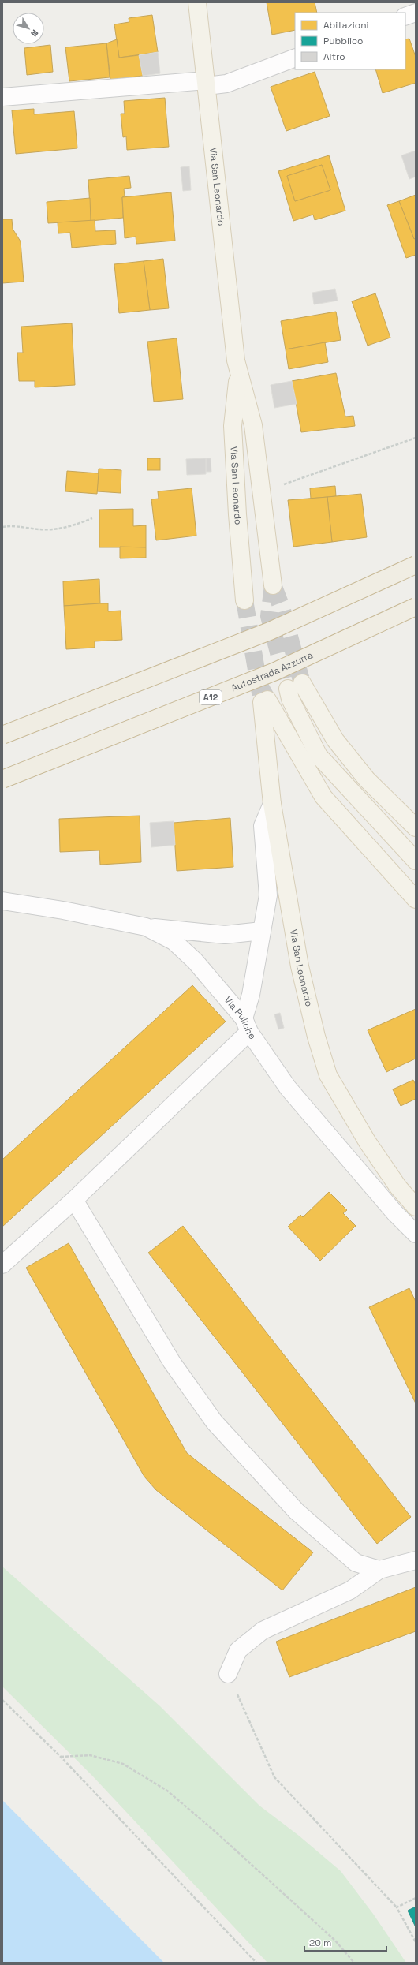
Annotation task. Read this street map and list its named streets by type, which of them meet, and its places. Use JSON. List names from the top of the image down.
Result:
{
  "streets": {
    "highway": ["Autostrada Azzurra", "A12"],
    "main road": ["Via San Leonardo"],
    "street": ["Via Puliche"]
  },
  "legend": ["Abitazioni", "Pubblico", "Altro"],
  "scale_bar": "20 m",
  "north": "bottom right"
}
